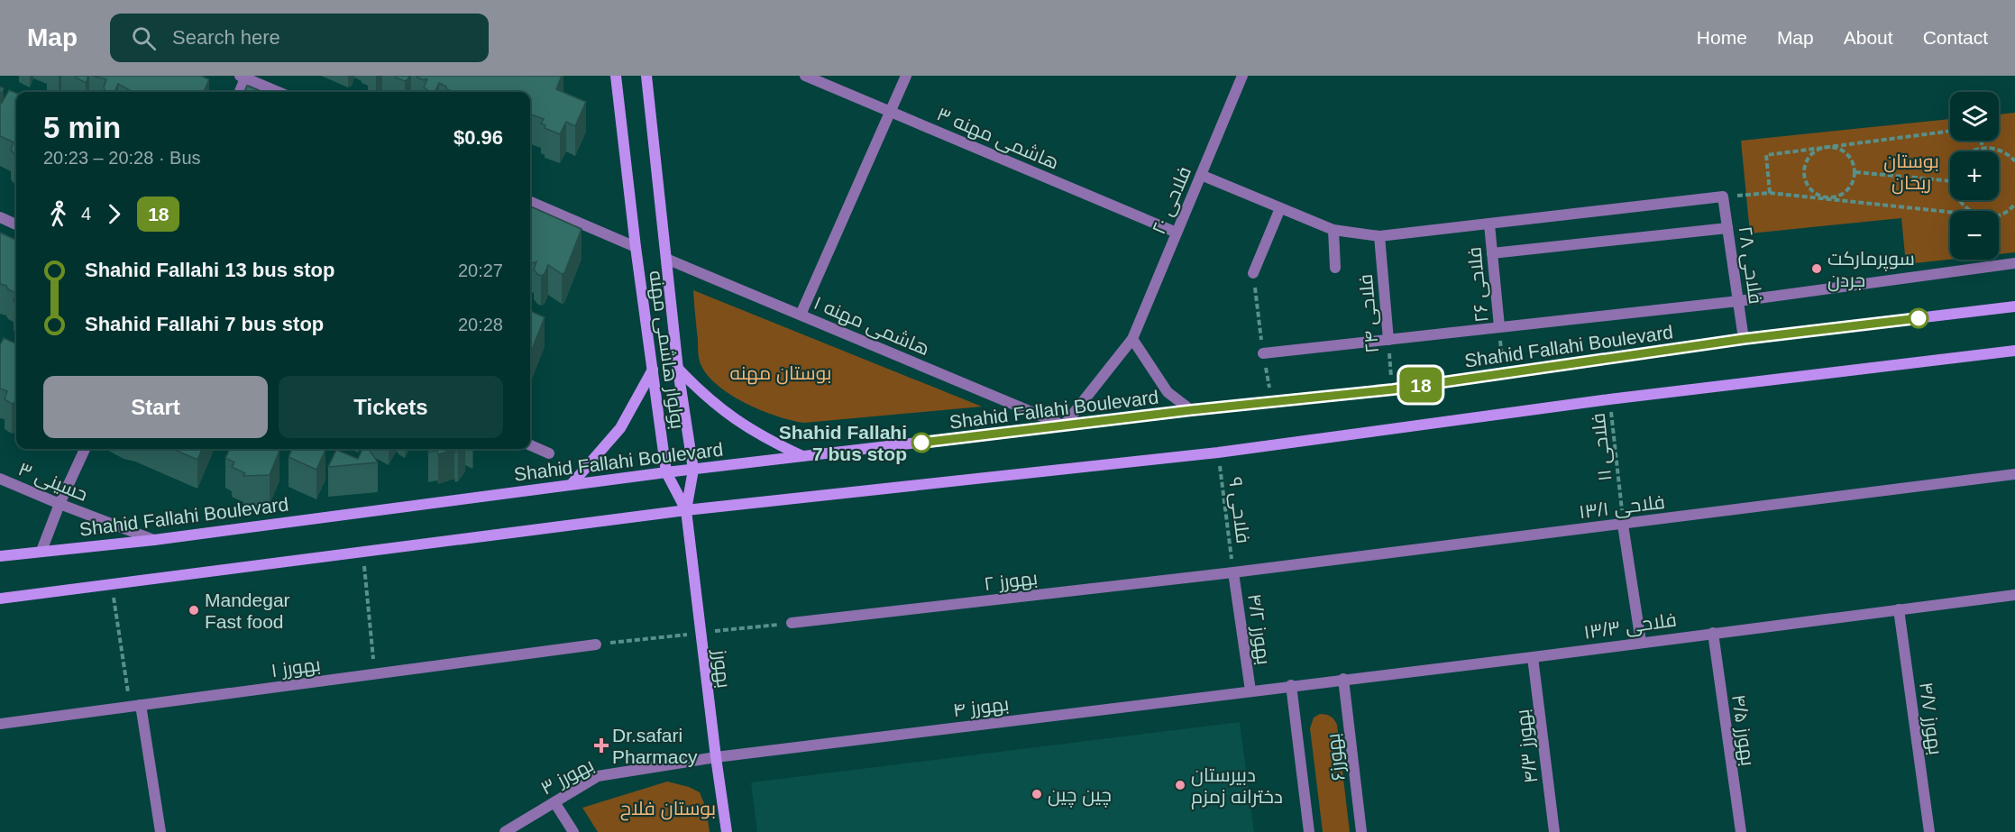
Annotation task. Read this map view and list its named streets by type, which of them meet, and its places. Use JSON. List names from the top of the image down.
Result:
{
  "streets": {
    "main road": ["Shahid Fallahi Boulevard", "بولوار هاشمی مهنه", "بهورز"],
    "street": [
      "هاشمی مهنه ۳",
      "فلاحی ۲۰",
      "فلاحی ۲۸",
      "فلاحی ۲۶",
      "فلاحی ۲۴",
      "هاشمی مهنه ۱",
      "حسینی ۳",
      "فلاحی ۱۳/۱",
      "بهورز ۲",
      "فلاحی ۱۳/۳",
      "بهورز ۴/۲",
      "بهورز ۱",
      "بهورز ۴",
      "بهورز ۴/۷",
      "بهورز ۴/۵",
      "بهورز ۴/۳",
      "بهورز۶",
      "بهورز ۳"
    ],
    "path": ["فلاحی ۱۱", "فلاحی ۹"]
  },
  "crossings": [
    ["هاشمی مهنه ۳", "فلاحی ۲۰"],
    ["فلاحی ۲۰", "هاشمی مهنه ۱"],
    ["فلاحی ۲۰", "Shahid Fallahi Boulevard"],
    ["فلاحی ۲۸", "Shahid Fallahi Boulevard"],
    ["فلاحی ۲۶", "Shahid Fallahi Boulevard"],
    ["فلاحی ۲۴", "Shahid Fallahi Boulevard"],
    ["هاشمی مهنه ۱", "Shahid Fallahi Boulevard"],
    ["هاشمی مهنه ۱", "بولوار هاشمی مهنه"],
    ["Shahid Fallahi Boulevard", "بولوار هاشمی مهنه"],
    ["Shahid Fallahi Boulevard", "حسینی ۳"],
    ["بولوار هاشمی مهنه", "بهورز"],
    ["فلاحی ۱۱", "فلاحی ۱۳/۱"],
    ["فلاحی ۱۳/۱", "فلاحی ۹"],
    ["فلاحی ۱۳/۱", "بهورز ۲"],
    ["فلاحی ۱۳/۱", "بهورز ۴/۲"],
    ["فلاحی ۹", "بهورز ۲"],
    ["فلاحی ۹", "بهورز ۴/۲"],
    ["بهورز ۲", "بهورز ۴/۲"],
    ["فلاحی ۱۳/۳", "بهورز ۴/۲"],
    ["فلاحی ۱۳/۳", "بهورز ۴"],
    ["فلاحی ۱۳/۳", "بهورز ۴/۷"],
    ["فلاحی ۱۳/۳", "بهورز ۴/۵"],
    ["فلاحی ۱۳/۳", "بهورز ۴/۳"],
    ["فلاحی ۱۳/۳", "بهورز۶"],
    ["بهورز ۴/۲", "بهورز ۴"],
    ["بهورز", "بهورز ۴"],
    ["بهورز", "بهورز ۳"],
    ["بهورز ۴", "بهورز ۳"]
  ],
  "parks": ["بوستان ریحان", "بوستان مهنه", "بوستان فلاح"],
  "places": {
    "other": [
      "سوپرمارکت جردن",
      "Shahid Fallahi 7 bus stop",
      "Mandegar Fast food",
      "دبیرستان دخترانه زمزم",
      "چین چین"
    ],
    "health": ["Dr.safari Pharmacy"]
  },
  "lines": ["bus line 18"],
  "page": {
    "header": "Map",
    "search": "Search here",
    "nav": [
      "Home",
      "Map",
      "About",
      "Contact"
    ],
    "on_map": "18",
    "map_buttons": ["+", "−"],
    "heading": ["5 min", "20:23 – 20:28 · Bus", "$0.96"],
    "legs": ["4", "18"],
    "list": [
      {
        "name": "Shahid Fallahi 13 bus stop",
        "value": "20:27"
      },
      {
        "name": "Shahid Fallahi 7 bus stop",
        "value": "20:28"
      }
    ],
    "buttons": ["Start", "Tickets"]
  }
}
